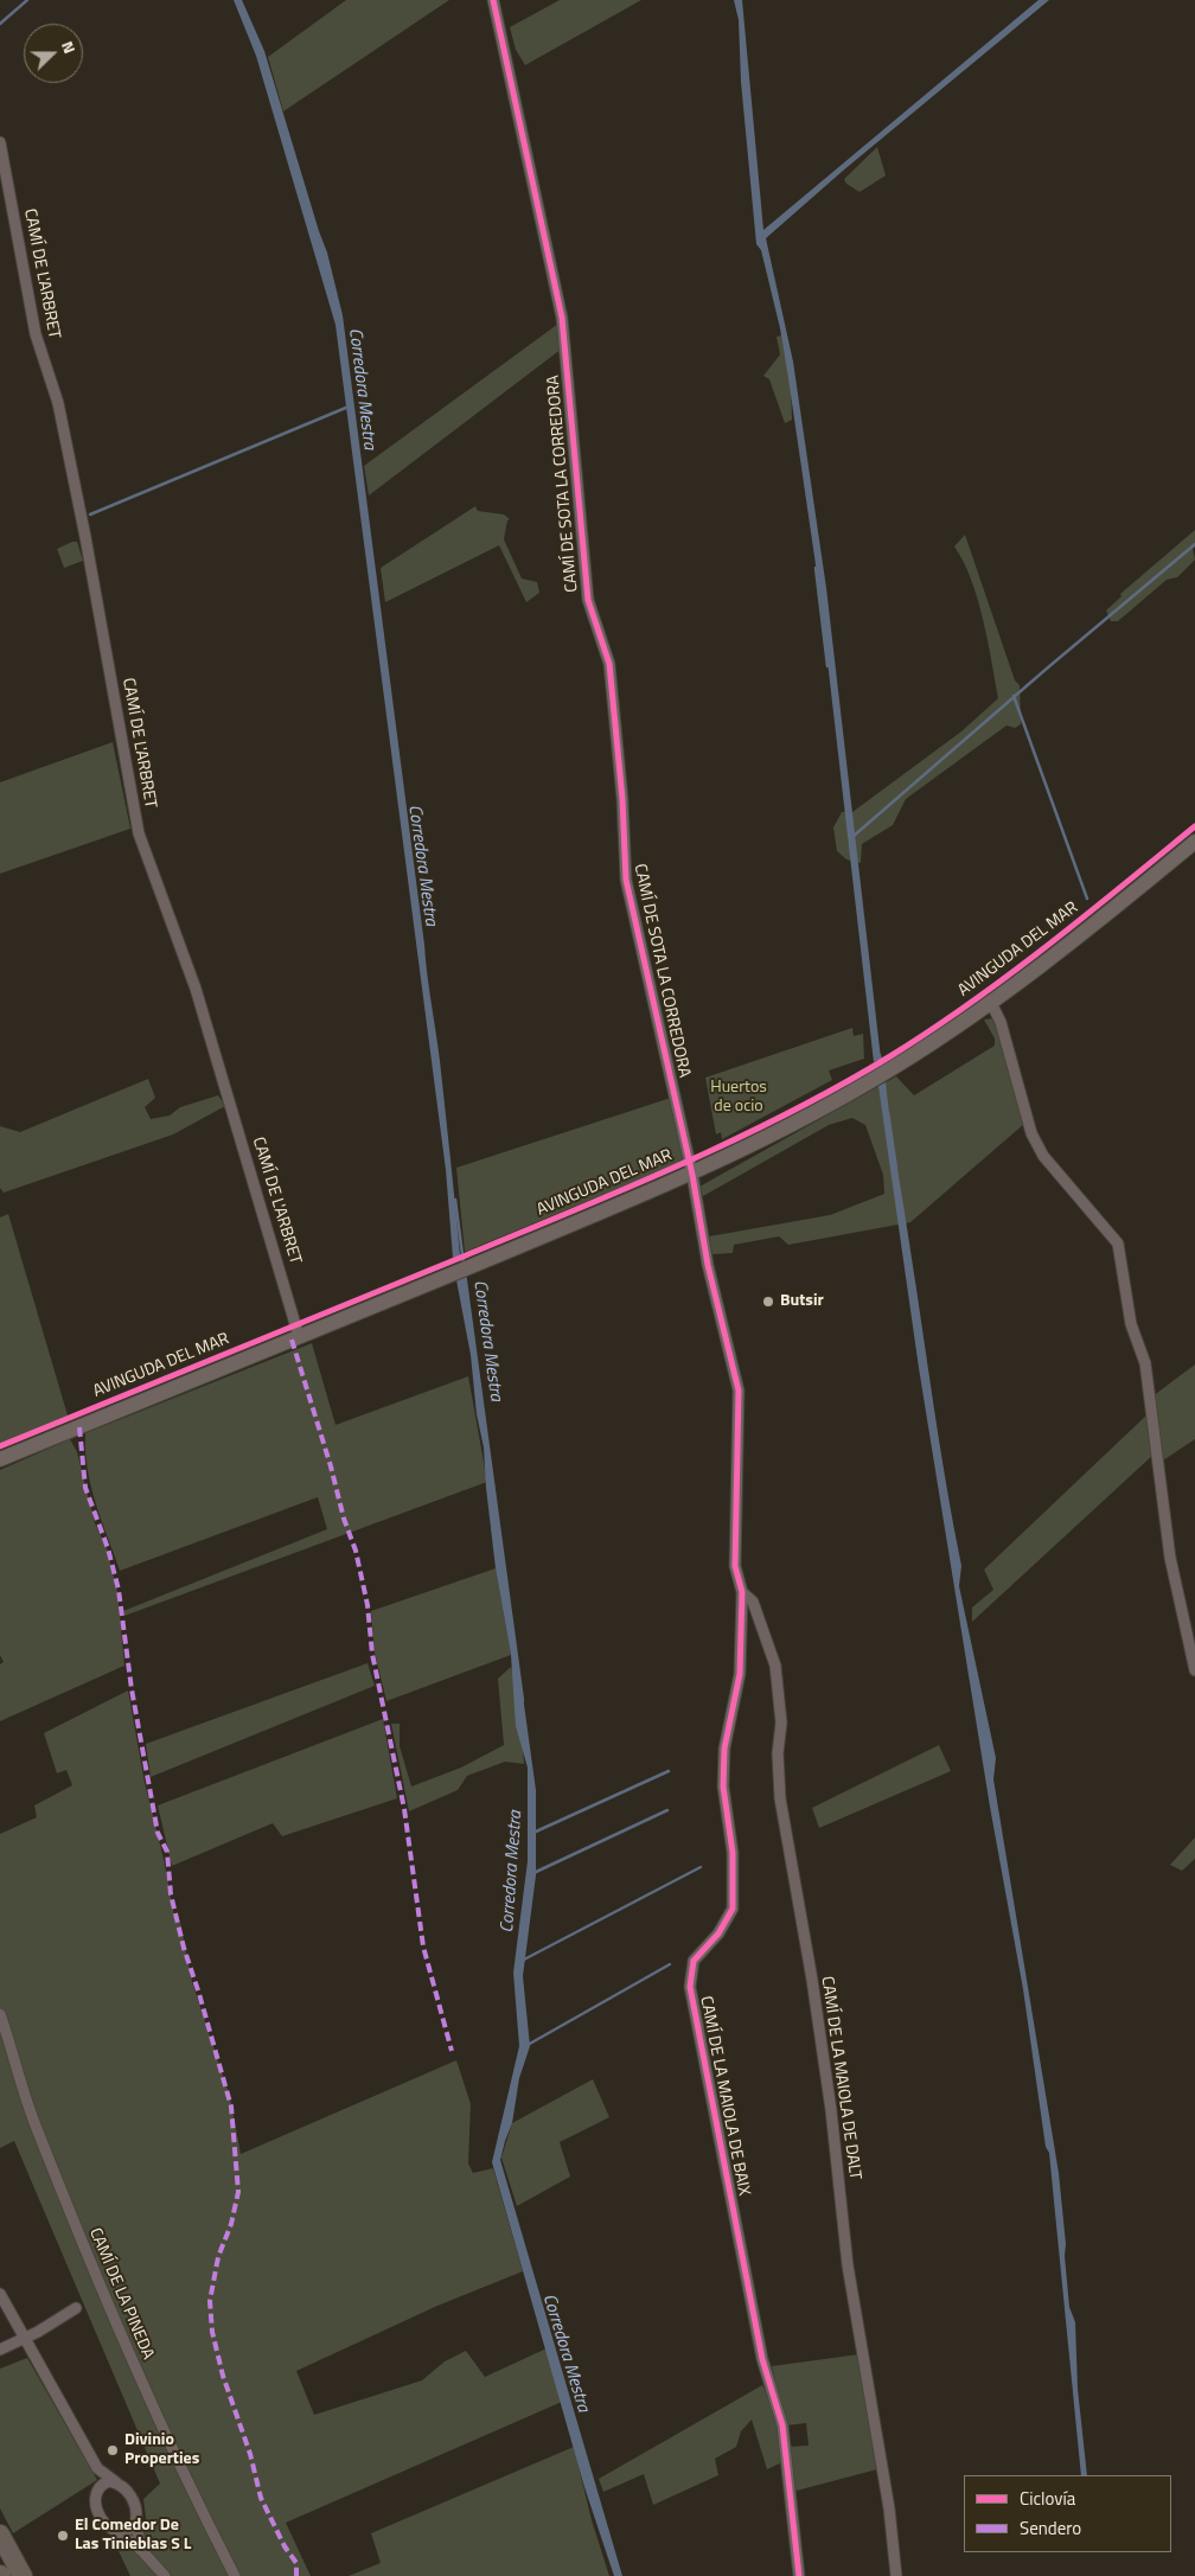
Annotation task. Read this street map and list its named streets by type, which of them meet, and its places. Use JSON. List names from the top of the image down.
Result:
{
  "streets": {
    "street": [
      "CAMÍ DE L'ARBRET",
      "CAMÍ DE SOTA LA CORREDORA",
      "AVINGUDA DEL MAR",
      "CAMÍ DE LA MAIOLA DE DALT",
      "CAMÍ DE LA MAIOLA DE BAIX",
      "CAMÍ DE LA PINEDA"
    ]
  },
  "crossings": [
    ["CAMÍ DE L'ARBRET", "AVINGUDA DEL MAR"],
    ["CAMÍ DE SOTA LA CORREDORA", "AVINGUDA DEL MAR"],
    ["CAMÍ DE SOTA LA CORREDORA", "CAMÍ DE LA MAIOLA DE BAIX"],
    ["AVINGUDA DEL MAR", "CAMÍ DE LA MAIOLA DE BAIX"],
    ["CAMÍ DE LA MAIOLA DE DALT", "CAMÍ DE LA MAIOLA DE BAIX"]
  ],
  "water": ["Corredora Mestra"],
  "parks": ["Huertos de ocio"],
  "places": ["Butsir", "Divinio Properties", "El Comedor De Las Tinieblas S L"],
  "legend": ["Ciclovía", "Sendero"],
  "north": "right"
}
